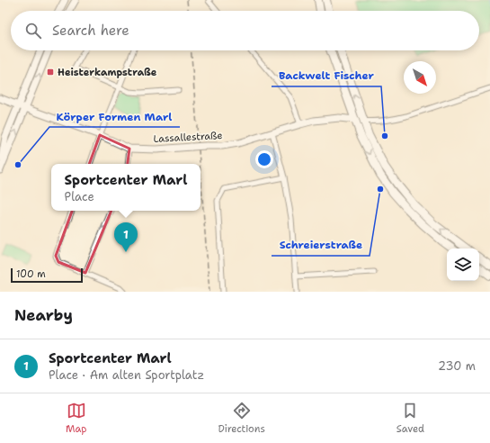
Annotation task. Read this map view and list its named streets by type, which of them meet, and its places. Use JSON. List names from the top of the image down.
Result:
{
  "streets": {
    "street": ["Lassallestraße"]
  },
  "places": {
    "transit": ["Heisterkampstraße"],
    "other": ["Backwelt Fischer", "Körper Formen Marl", "Schreierstraße"]
  },
  "scale_bar": "100 m",
  "north": "bottom right",
  "page": {
    "search": "Search here",
    "popup": ["Sportcenter Marl", "Place"],
    "pins": "1",
    "scale": "100 m",
    "heading": "Nearby",
    "list": [
      {
        "mark": "1",
        "name": "Sportcenter Marl",
        "note": "Place · Am alten Sportplatz",
        "value": "230 m"
      }
    ],
    "nav": ["Map", "Directions", "Saved"]
  }
}
